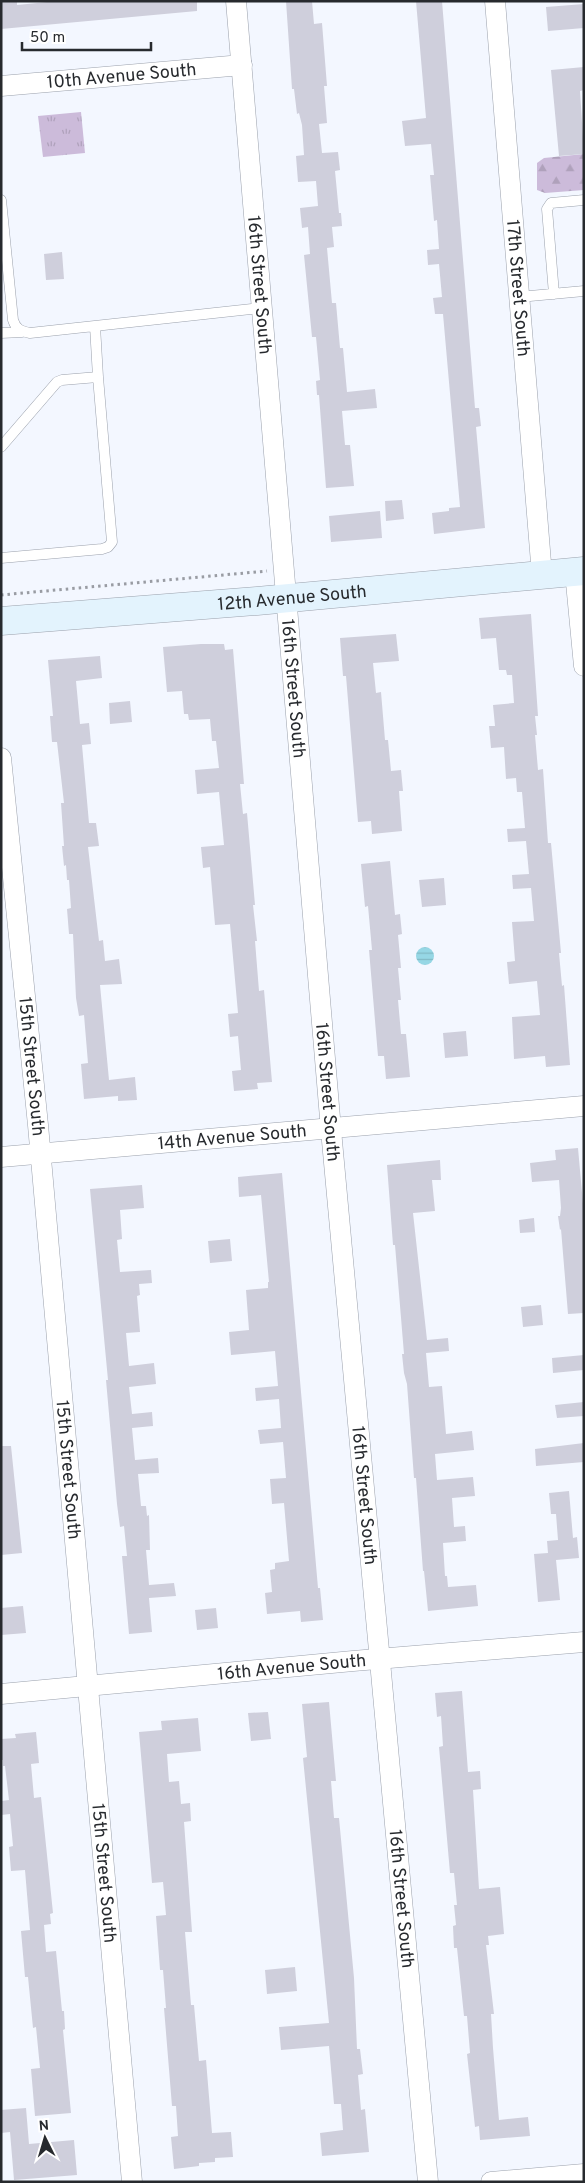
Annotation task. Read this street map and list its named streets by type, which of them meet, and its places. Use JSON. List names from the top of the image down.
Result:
{
  "streets": {
    "street": [
      "10th Avenue South",
      "16th Street South",
      "17th Street South",
      "12th Avenue South",
      "15th Street South",
      "14th Avenue South",
      "16th Avenue South"
    ]
  },
  "crossings": [
    ["10th Avenue South", "16th Street South"],
    ["16th Street South", "12th Avenue South"],
    ["16th Street South", "14th Avenue South"],
    ["16th Street South", "16th Avenue South"],
    ["17th Street South", "12th Avenue South"],
    ["15th Street South", "14th Avenue South"],
    ["15th Street South", "16th Avenue South"]
  ],
  "scale_bar": "50 m",
  "north": "top"
}
